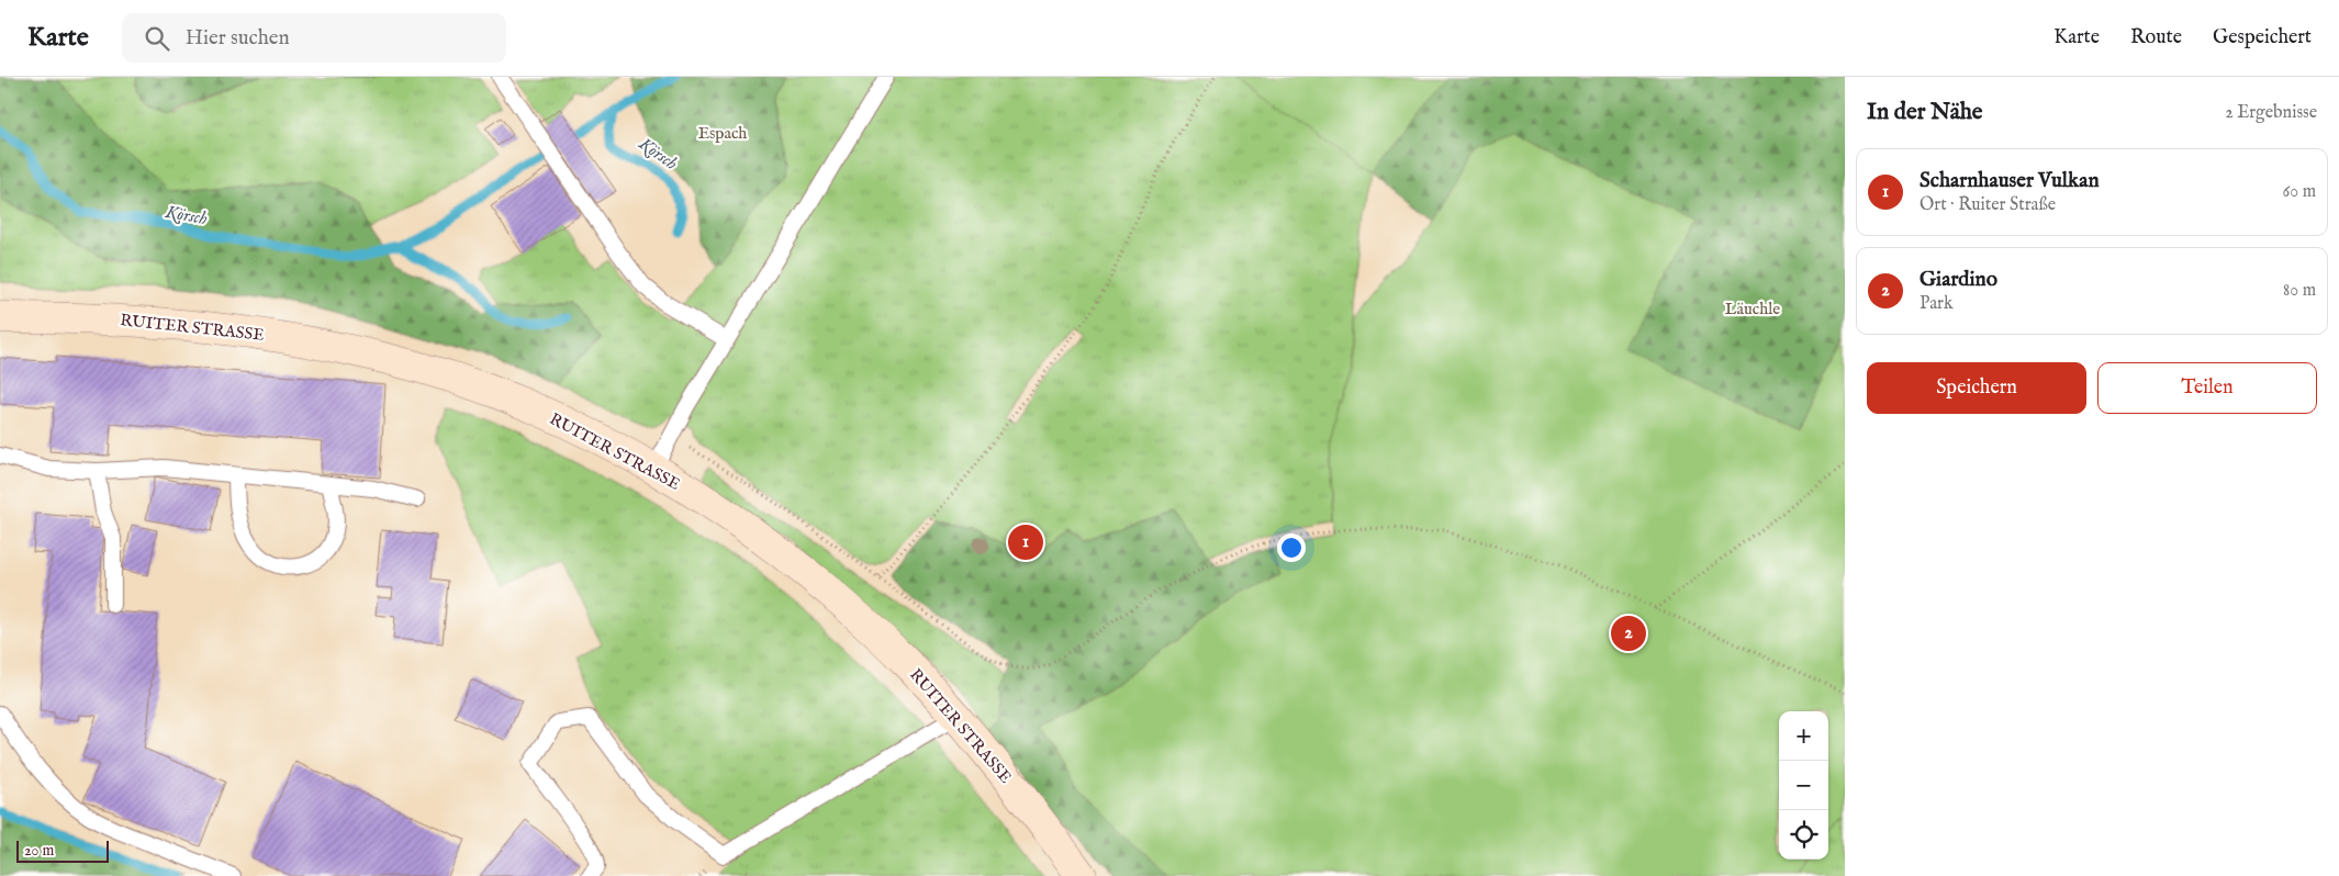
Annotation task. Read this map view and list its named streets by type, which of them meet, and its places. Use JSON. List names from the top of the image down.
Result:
{
  "streets": {
    "main road": ["RUITER STRASSE"]
  },
  "water": ["Körsch"],
  "parks": ["Espach", "Läuchle"],
  "scale_bar": "20 m",
  "page": {
    "header": "Karte",
    "search": "Hier suchen",
    "nav": ["Karte", "Route", "Gespeichert"],
    "heading": ["In der Nähe", "2 Ergebnisse"],
    "list": [
      {
        "mark": "1",
        "name": "Scharnhauser Vulkan",
        "note": "Ort · Ruiter Straße",
        "value": "60 m"
      },
      {
        "mark": "2",
        "name": "Giardino",
        "note": "Park",
        "value": "80 m"
      }
    ],
    "buttons": ["Speichern", "Teilen"],
    "pins": ["1", "2"],
    "map_buttons": ["+", "−"],
    "scale": "20 m"
  }
}
